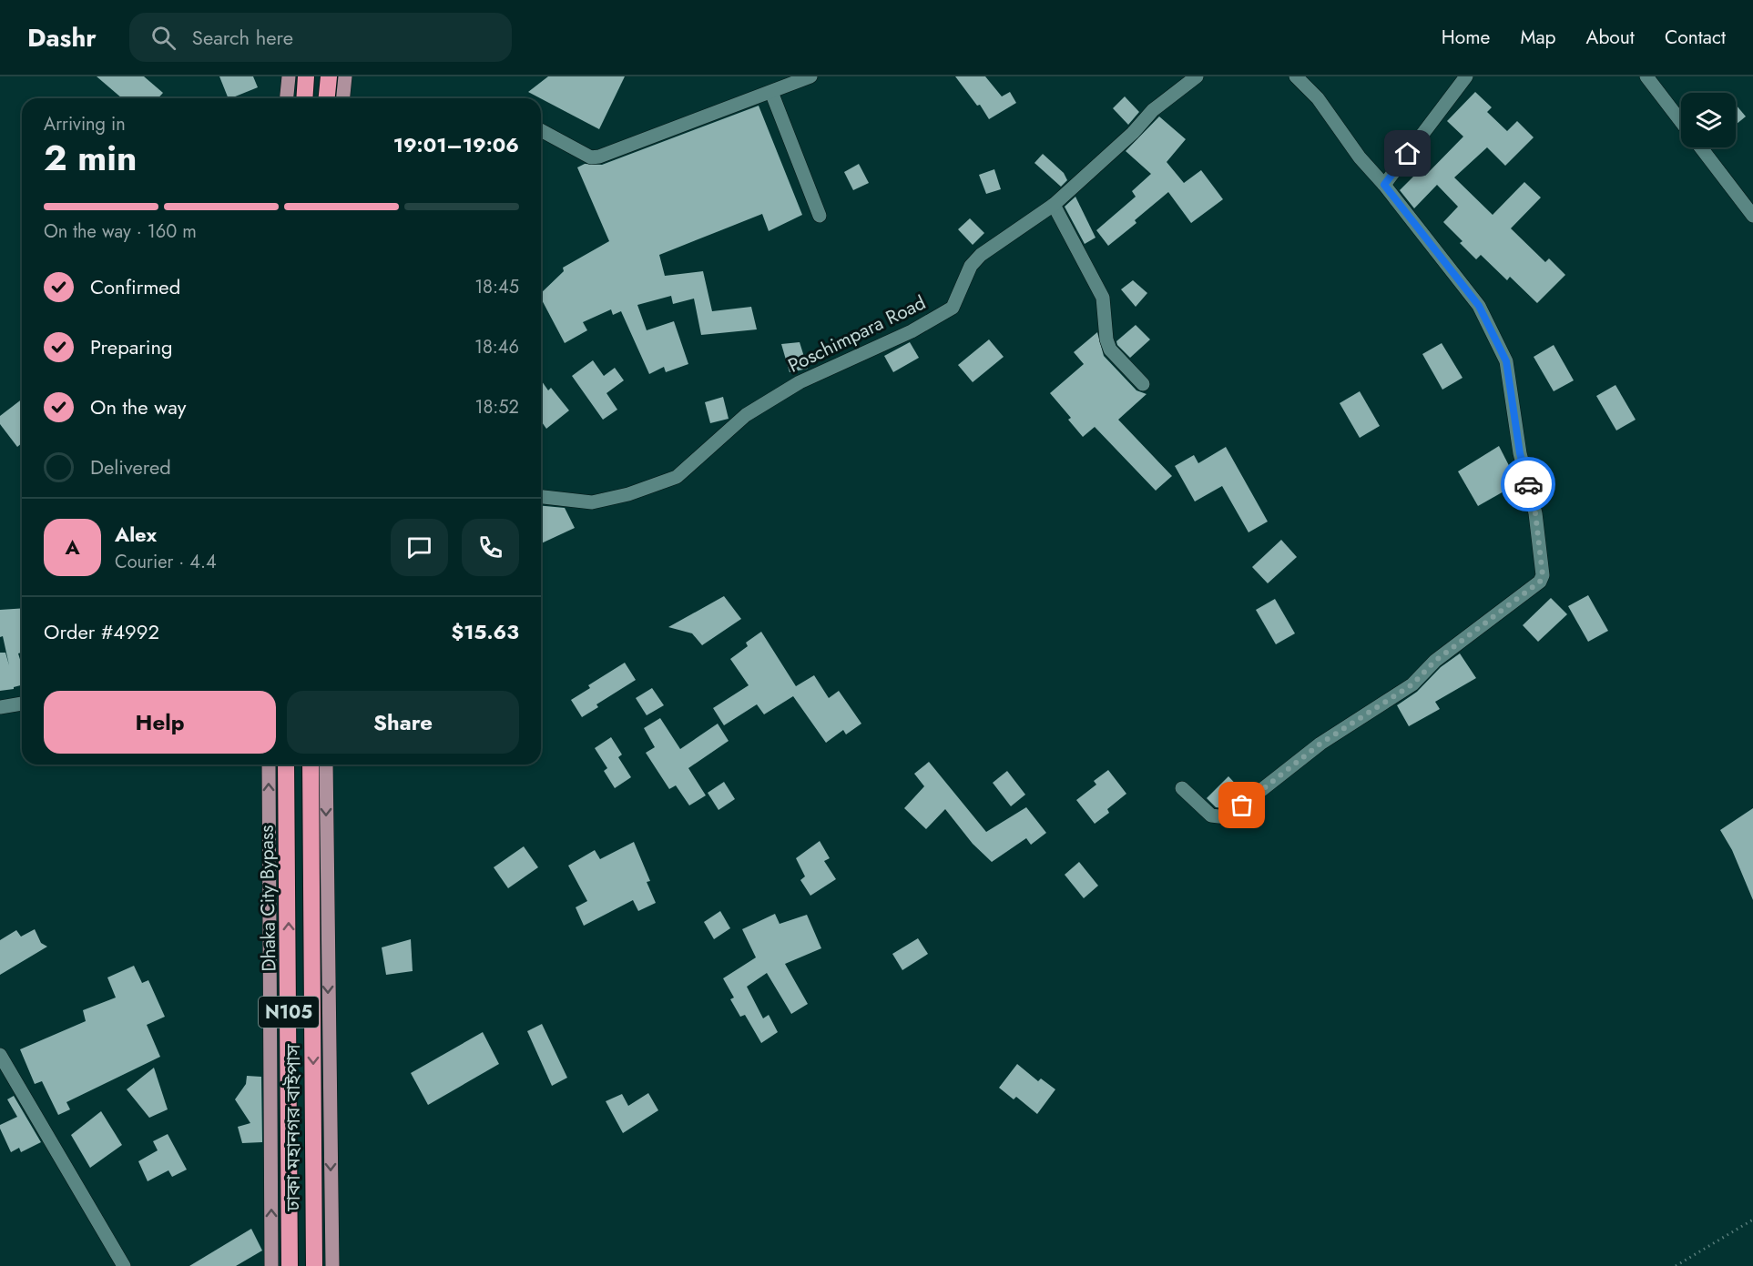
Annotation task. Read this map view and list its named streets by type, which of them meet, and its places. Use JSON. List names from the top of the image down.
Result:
{
  "streets": {
    "highway": ["Dhaka City Bypass", "N105", "ঢাকা মহানগর বাইপাস"],
    "street": ["Poschimpara Road"]
  },
  "one_way": ["Dhaka City Bypass", "ঢাকা মহানগর বাইপাস"],
  "page": {
    "header": "Dashr",
    "search": "Search here",
    "nav": [
      "Home",
      "Map",
      "About",
      "Contact"
    ],
    "heading": ["2 min", "Arriving in", "19:01–19:06"],
    "panel": [
      "Alex",
      "Courier · 4.4",
      "Order #4992",
      "$15.63"
    ],
    "bar": "On the way · 160 m",
    "list": [
      ["Confirmed", "18:45"],
      ["Preparing", "18:46"],
      ["On the way", "18:52"],
      "Delivered"
    ],
    "round": "A",
    "buttons": ["Help", "Share"]
  }
}
